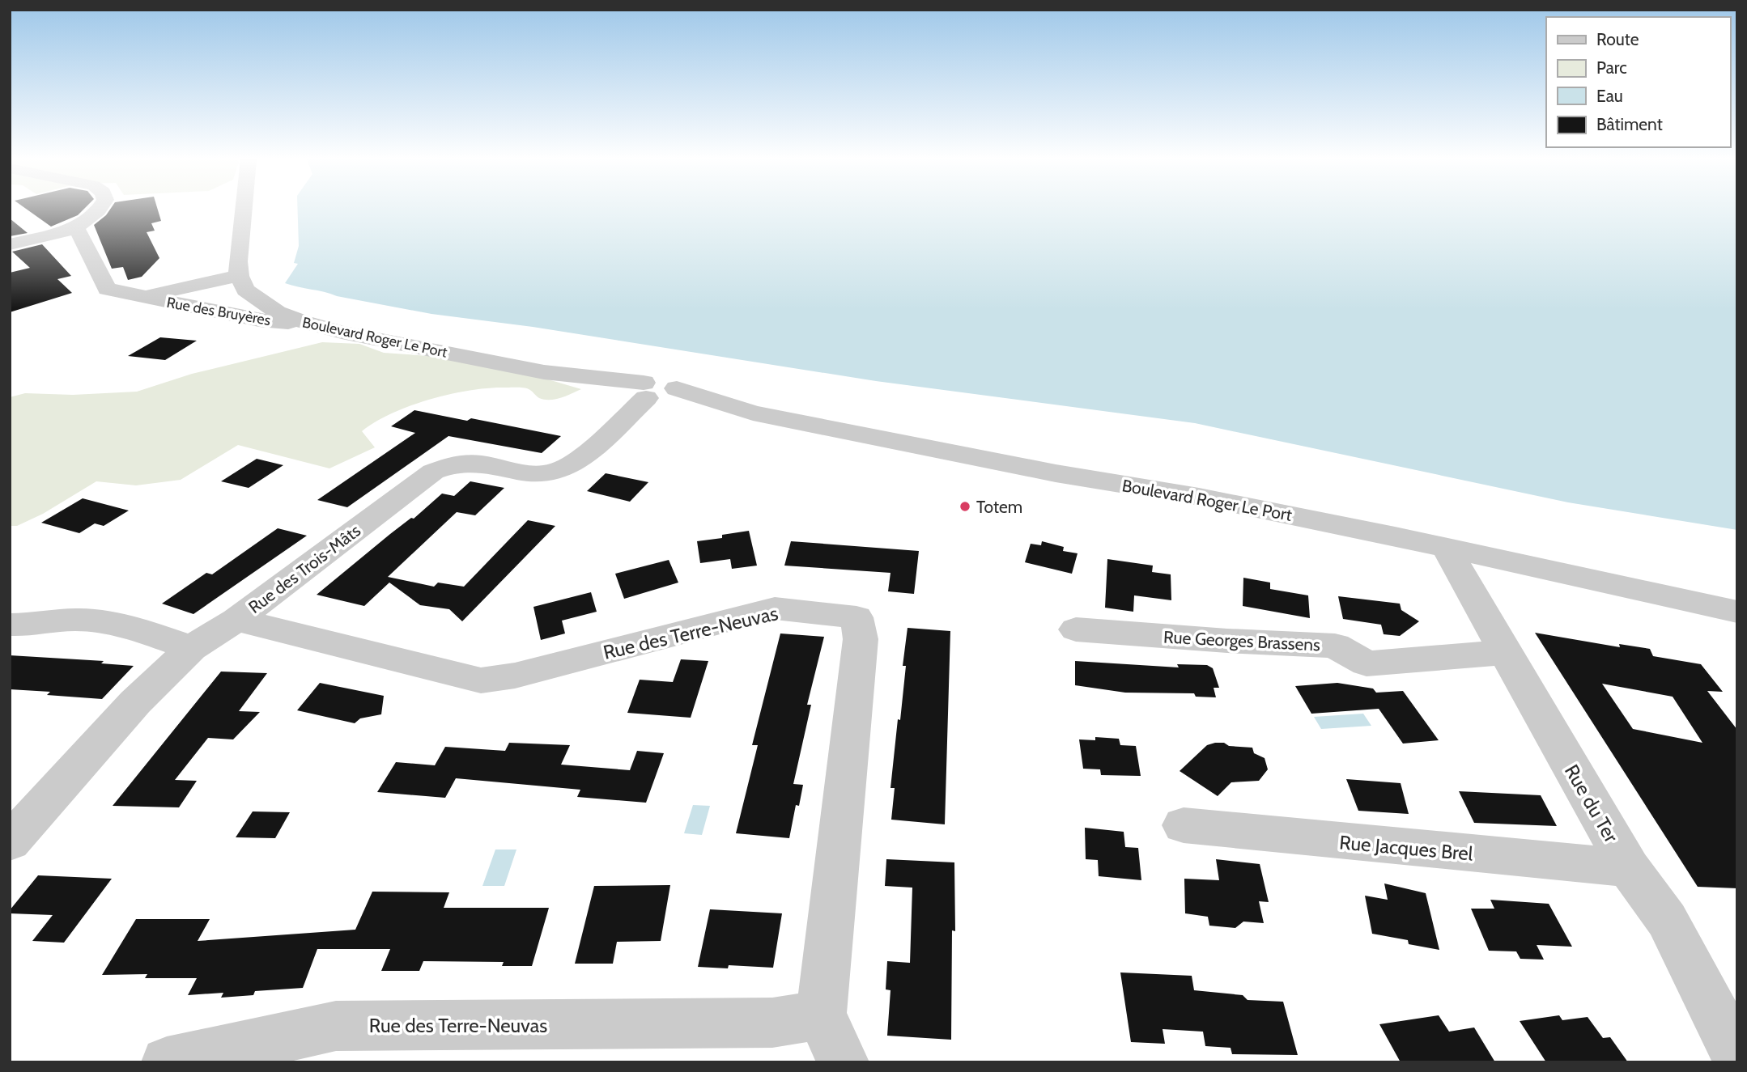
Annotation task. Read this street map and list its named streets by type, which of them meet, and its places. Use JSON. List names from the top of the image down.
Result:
{
  "streets": {
    "street": [
      "Rue des Bruyères",
      "Boulevard Roger Le Port",
      "Rue des Trois-Mâts",
      "Rue des Terre-Neuvas",
      "Rue Georges Brassens",
      "Rue du Ter",
      "Rue Jacques Brel"
    ]
  },
  "crossings": [
    ["Rue des Bruyères", "Boulevard Roger Le Port"],
    ["Boulevard Roger Le Port", "Rue des Trois-Mâts"],
    ["Boulevard Roger Le Port", "Rue du Ter"],
    ["Rue des Trois-Mâts", "Rue des Terre-Neuvas"],
    ["Rue Georges Brassens", "Rue du Ter"],
    ["Rue du Ter", "Rue Jacques Brel"]
  ],
  "places": ["Totem"],
  "legend": [
    "Route",
    "Parc",
    "Eau",
    "Bâtiment"
  ]
}
